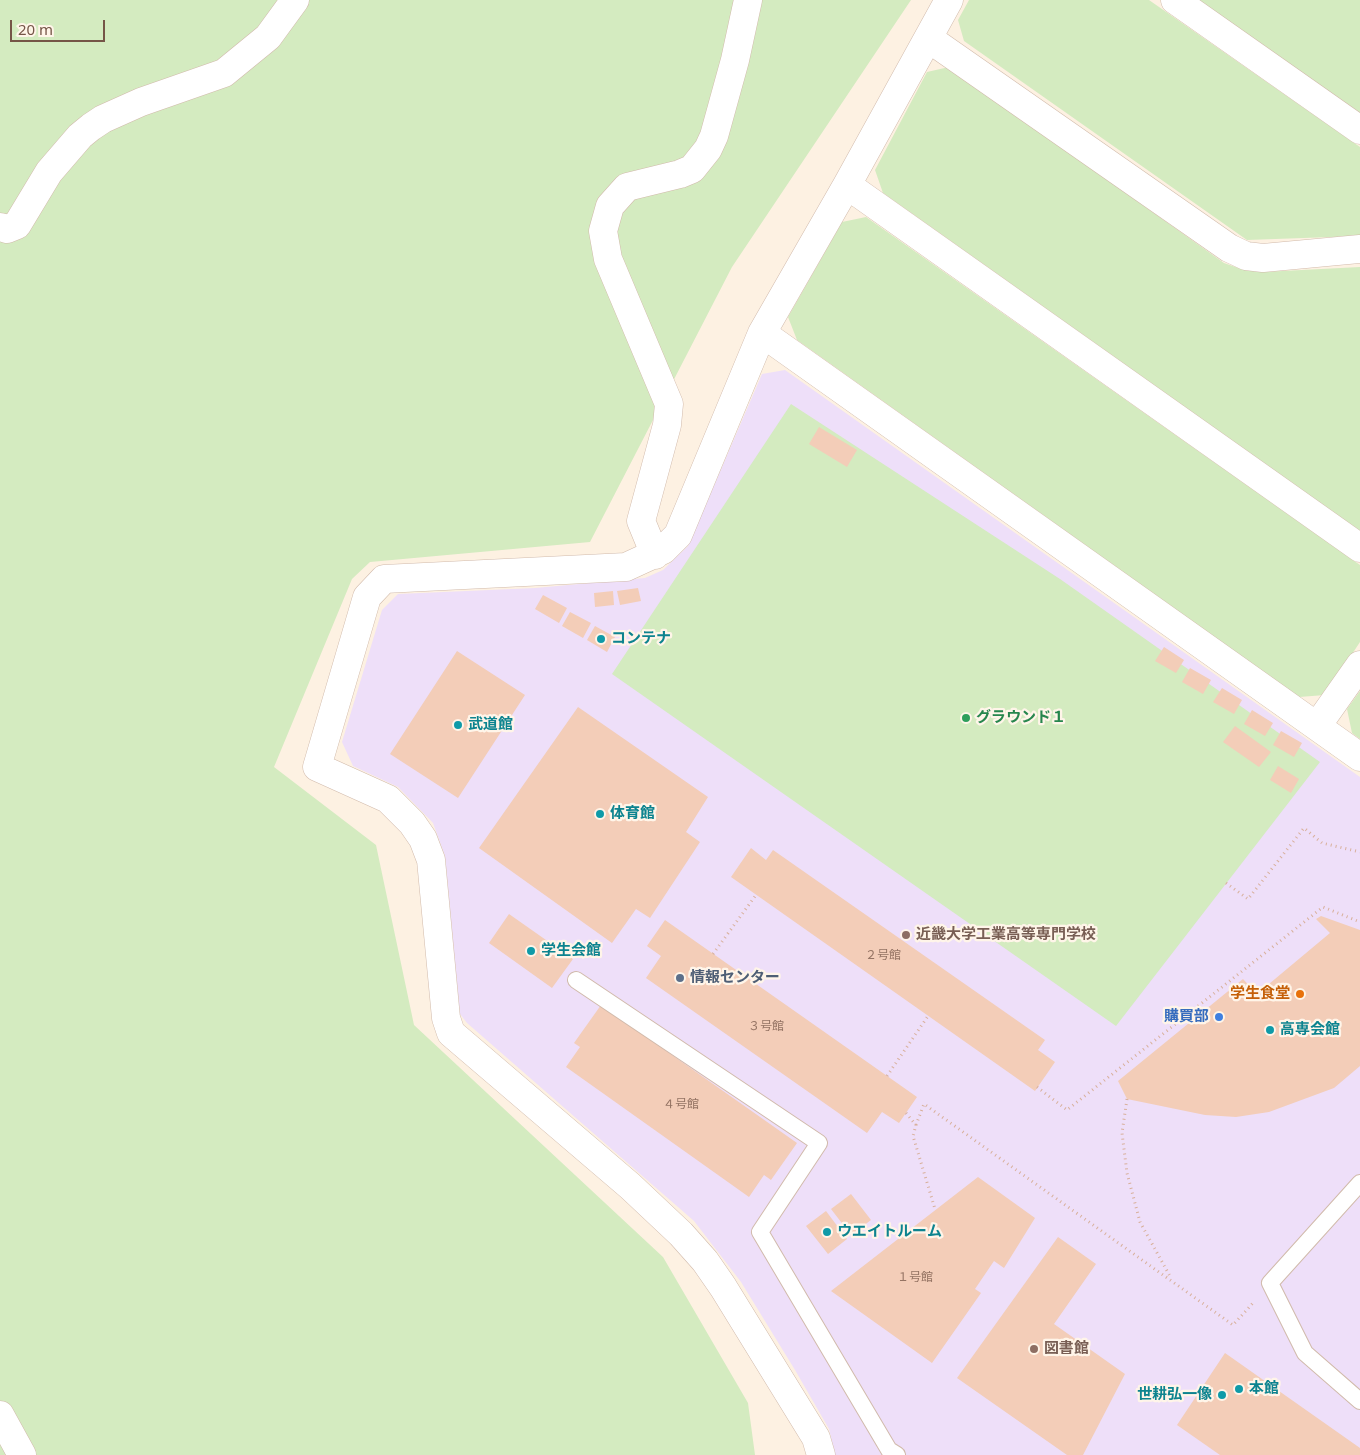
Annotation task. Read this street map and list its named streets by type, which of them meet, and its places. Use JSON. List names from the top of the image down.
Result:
{
  "places": [
    "コンテナ",
    "グラウンド１",
    "武道館",
    "体育館",
    "近畿大学工業高等専門学校",
    "学生会館",
    "情報センター",
    "学生食堂",
    "購買部",
    "高専会館",
    "ウエイトルーム",
    "図書館",
    "本館",
    "世耕弘一像"
  ],
  "house_numbers": [
    "２号館",
    "３号館",
    "４号館",
    "１号館"
  ],
  "scale_bar": "20 m"
}
